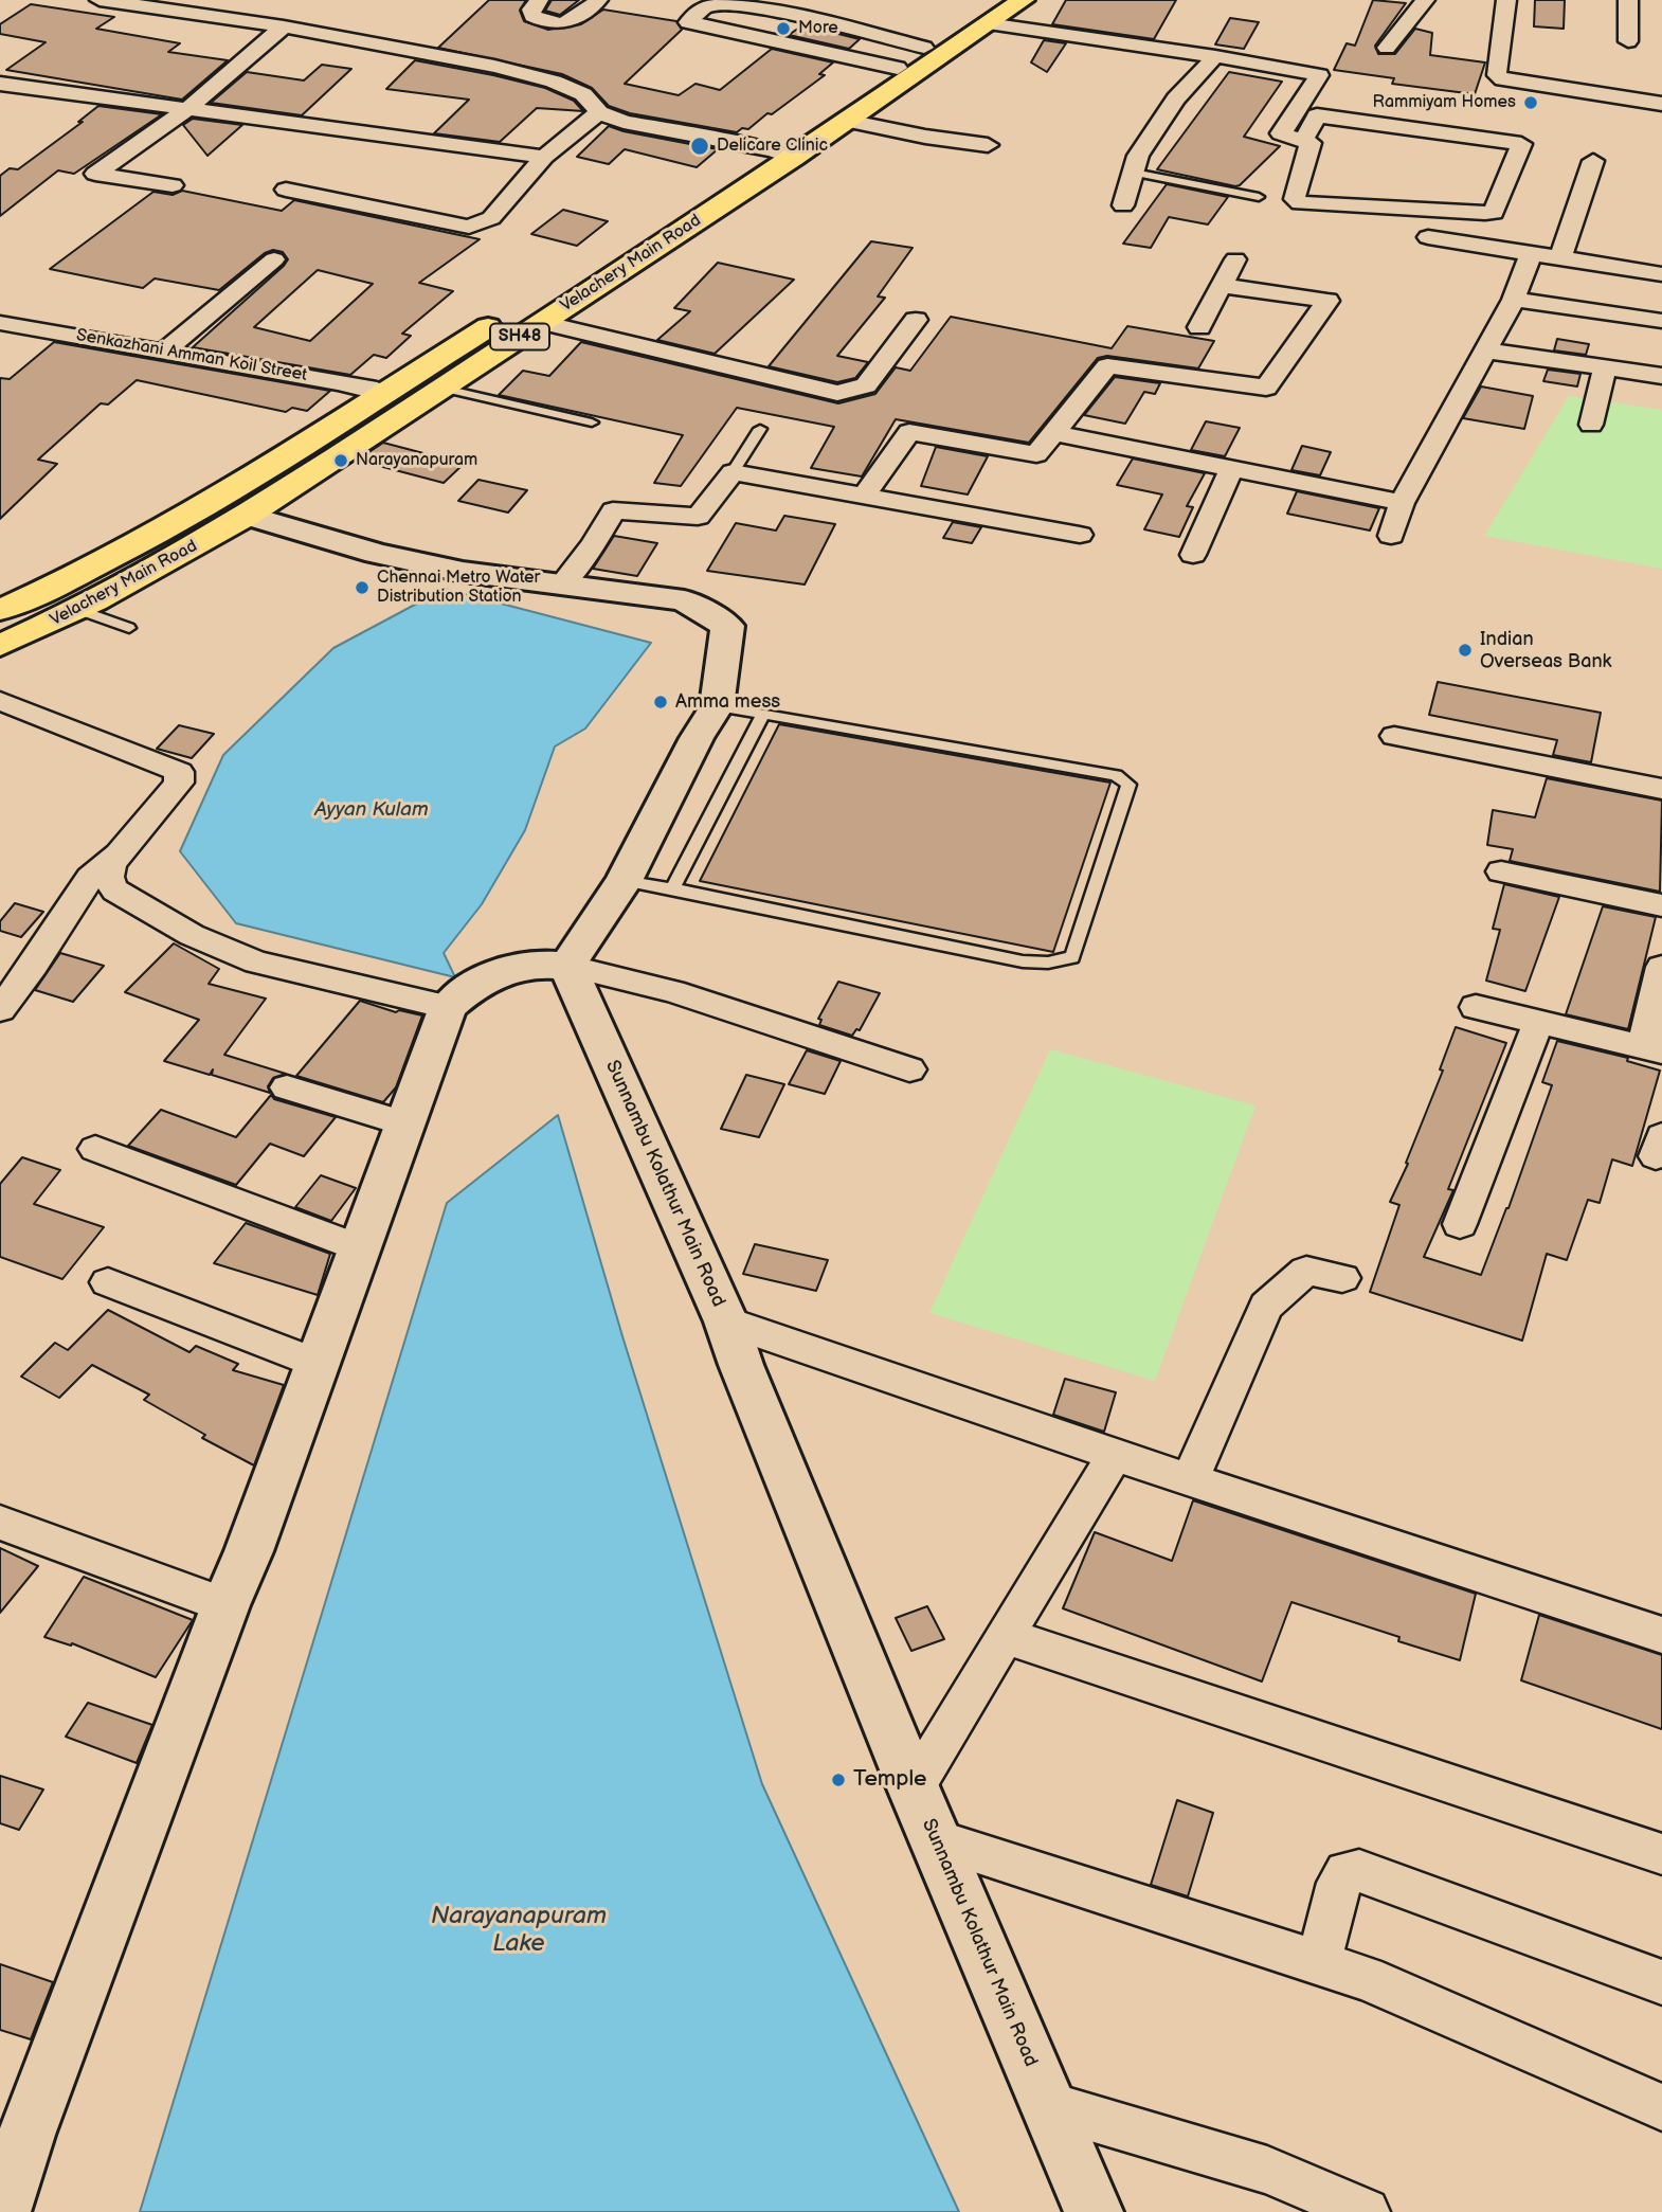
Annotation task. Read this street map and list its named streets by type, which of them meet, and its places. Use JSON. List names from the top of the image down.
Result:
{
  "streets": {
    "main road": ["Velachery Main Road", "SH48"],
    "street": ["Senkazhani Amman Koil Street", "Sunnambu Kolathur Main Road"]
  },
  "crossings": [
    ["Velachery Main Road", "Senkazhani Amman Koil Street"]
  ],
  "water": ["Ayyan Kulam", "Narayanapuram Lake"],
  "places": [
    "More",
    "Rammiyam Homes",
    "Delicare Clinic",
    "Narayanapuram",
    "Chennai Metro Water Distribution Station",
    "Indian Overseas Bank",
    "Amma mess",
    "Temple"
  ]
}
